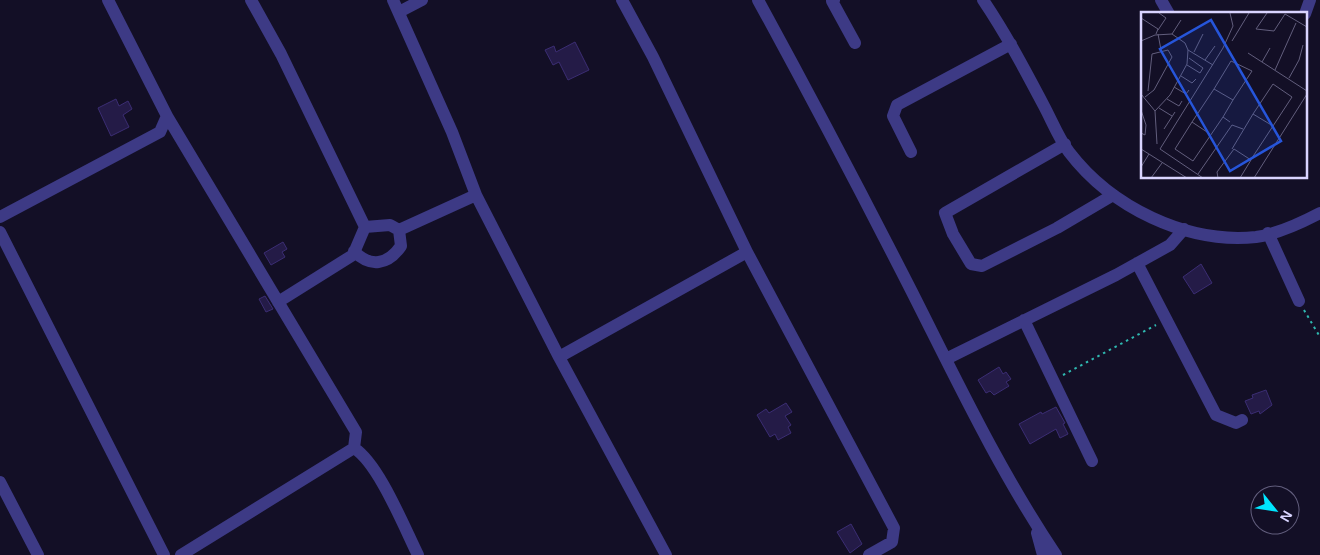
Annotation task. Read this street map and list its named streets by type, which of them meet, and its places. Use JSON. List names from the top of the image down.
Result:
{
  "north": "bottom right"
}
